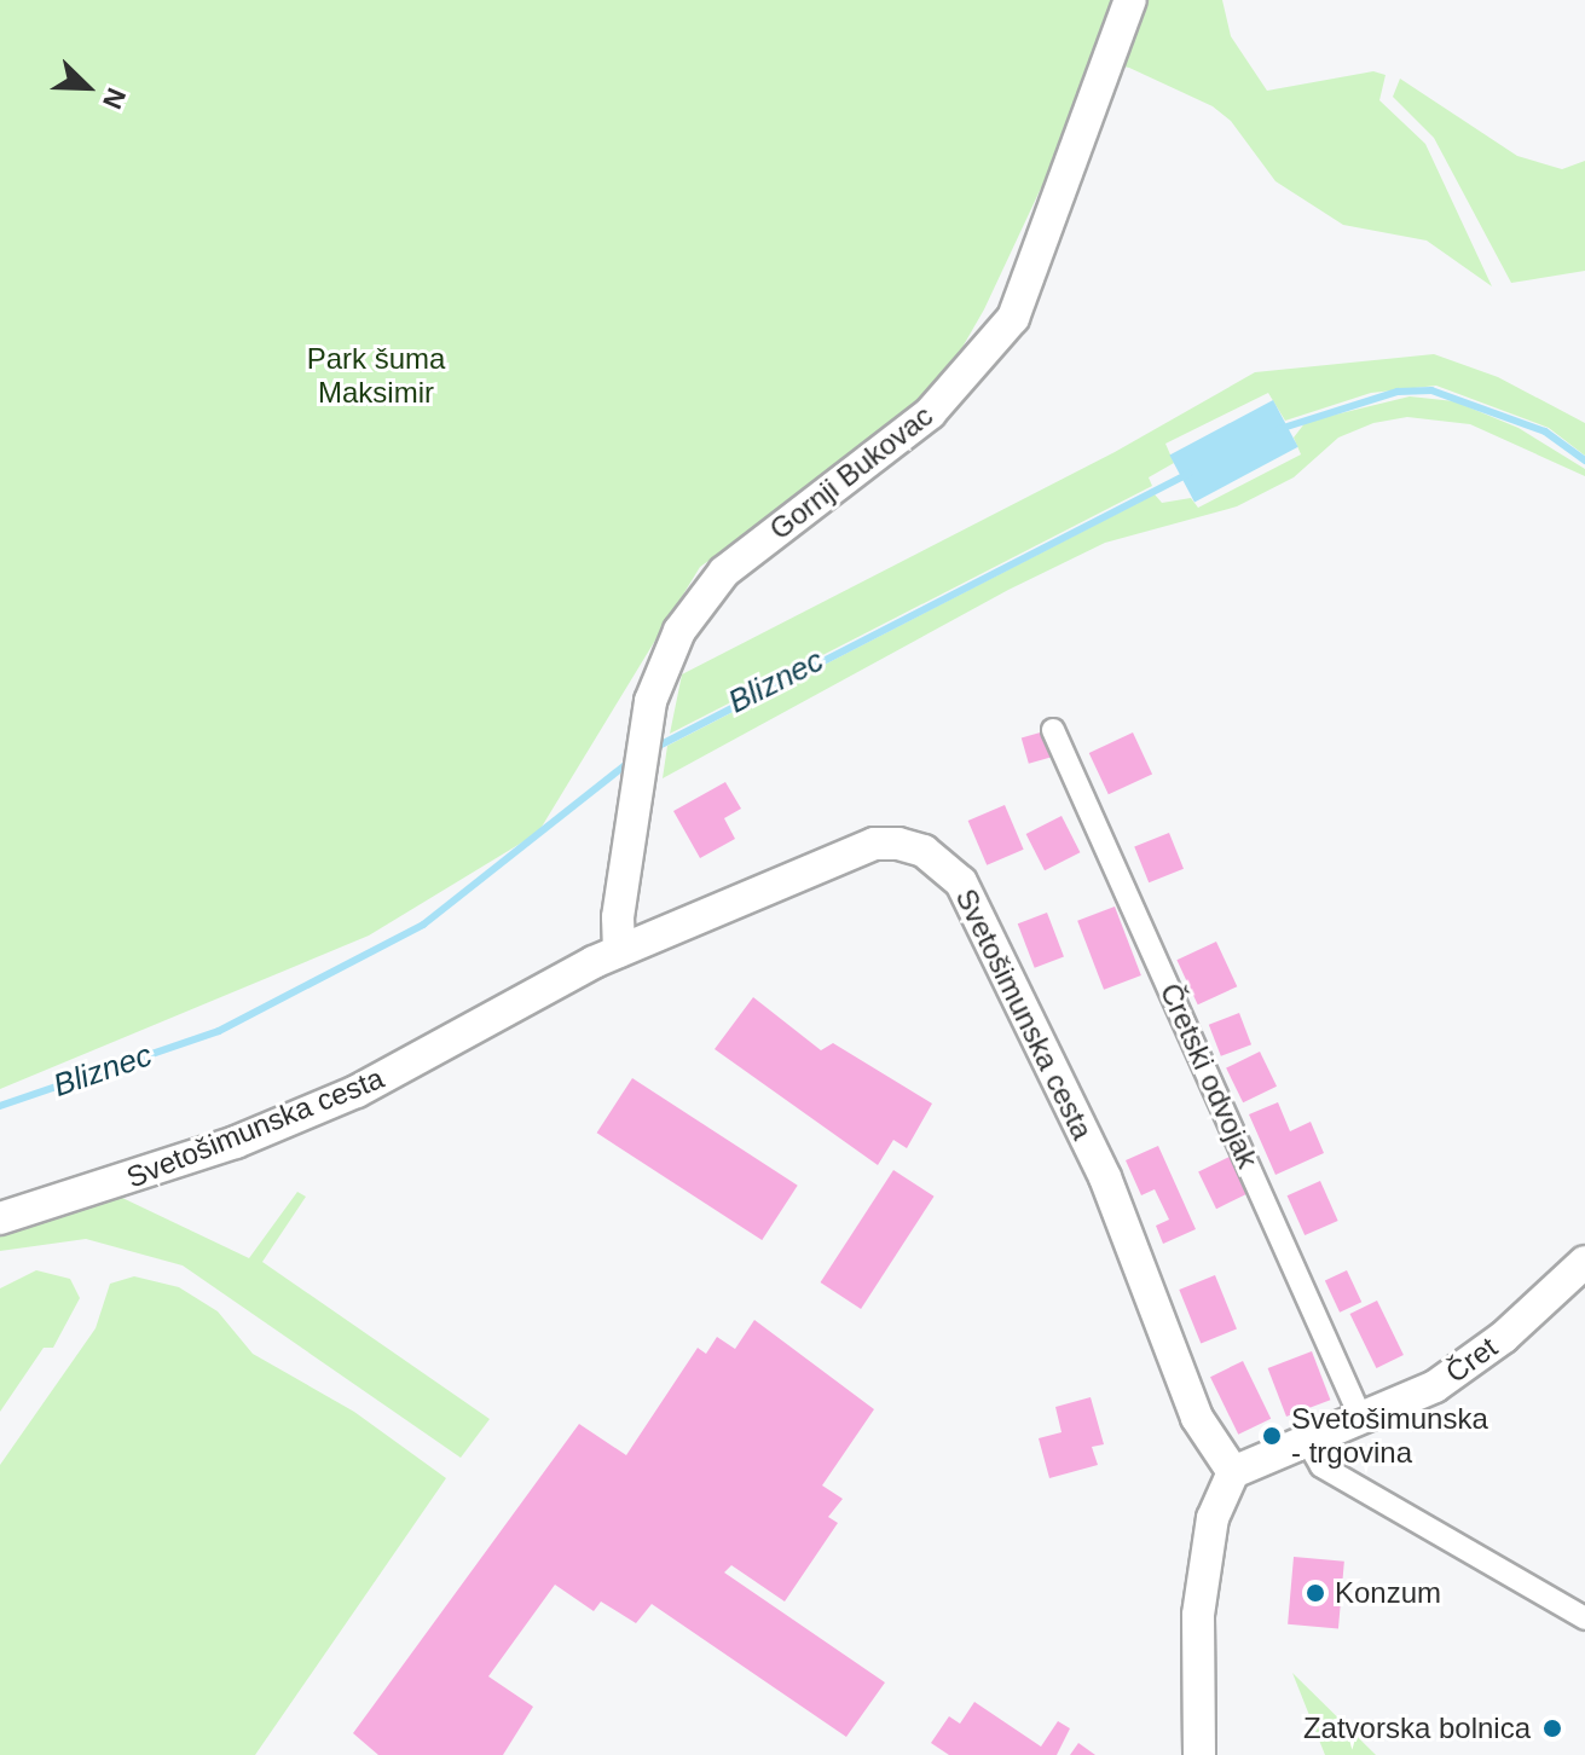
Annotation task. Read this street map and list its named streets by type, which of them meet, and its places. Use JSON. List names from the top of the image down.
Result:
{
  "streets": {
    "street": [
      "Gornji Bukovac",
      "Svetošimunska cesta",
      "Čretski odvojak",
      "Čret"
    ]
  },
  "crossings": [
    ["Gornji Bukovac", "Svetošimunska cesta"],
    ["Svetošimunska cesta", "Čret"],
    ["Čretski odvojak", "Čret"]
  ],
  "water": ["Bliznec"],
  "parks": ["Park šuma Maksimir"],
  "places": ["Svetošimunska - trgovina", "Konzum", "Zatvorska bolnica"],
  "north": "bottom right"
}
